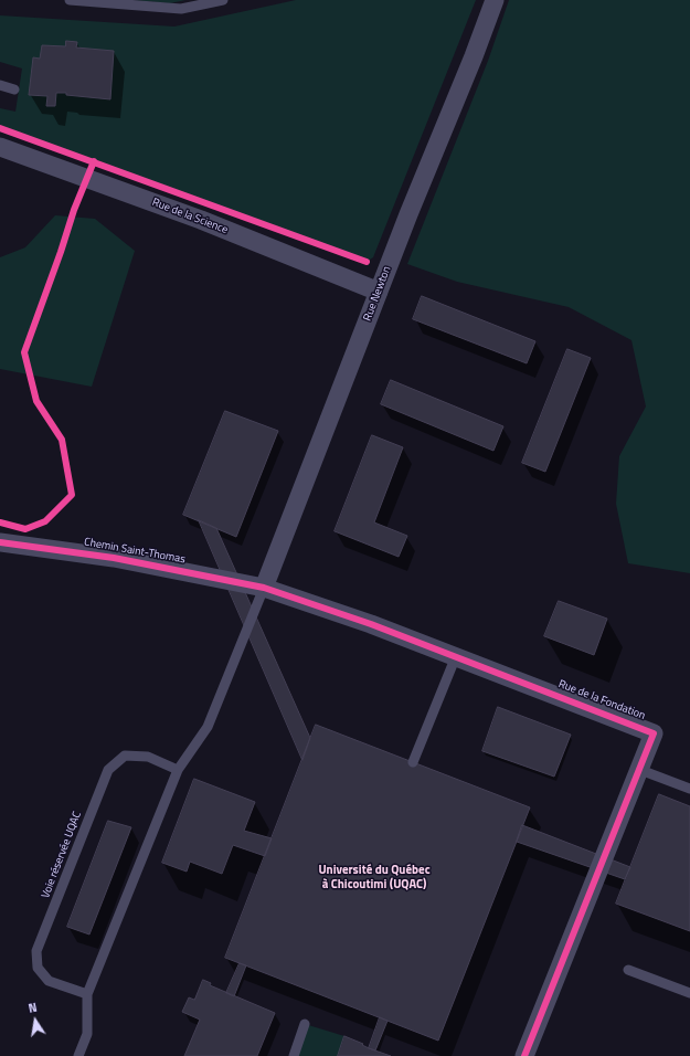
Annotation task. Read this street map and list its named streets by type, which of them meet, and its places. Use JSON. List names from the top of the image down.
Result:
{
  "streets": {
    "street": [
      "Rue de la Science",
      "Rue Newton",
      "Chemin Saint-Thomas",
      "Rue de la Fondation"
    ],
    "lane": ["Voie réservée UQAC"]
  },
  "crossings": [
    ["Rue de la Science", "Rue Newton"],
    ["Rue Newton", "Chemin Saint-Thomas"],
    ["Rue Newton", "Rue de la Fondation"],
    ["Chemin Saint-Thomas", "Rue de la Fondation"]
  ],
  "districts": ["Université du Québec à Chicoutimi (UQAC)"],
  "north": "top"
}
